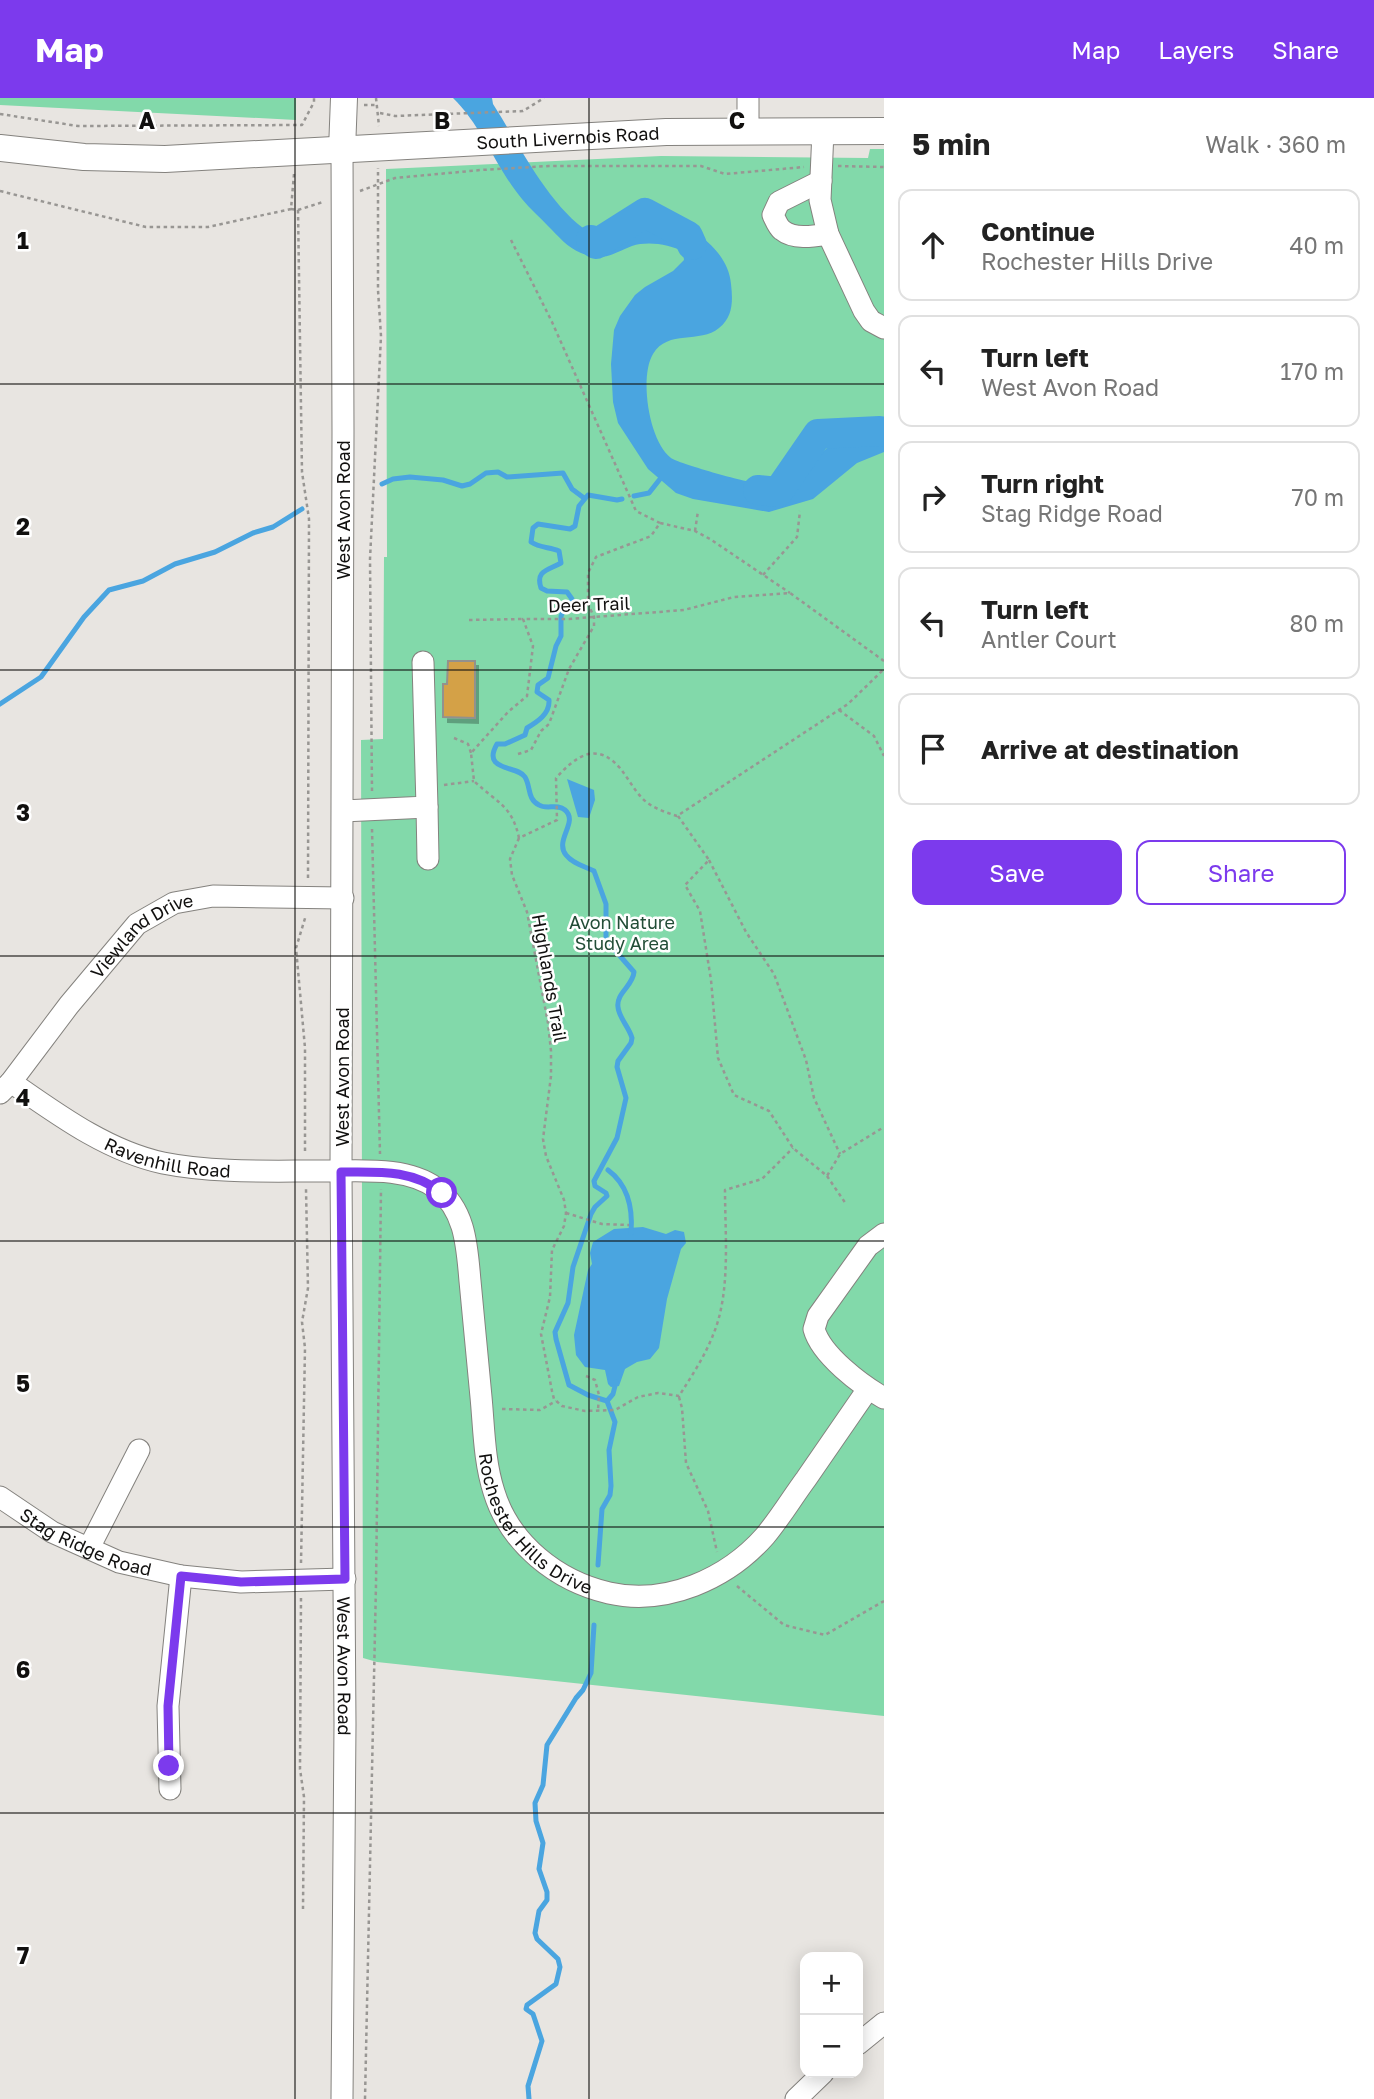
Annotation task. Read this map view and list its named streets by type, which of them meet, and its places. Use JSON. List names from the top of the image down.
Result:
{
  "streets": {
    "main road": ["South Livernois Road", "West Avon Road"],
    "street": [
      "Viewland Drive",
      "Ravenhill Road",
      "Rochester Hills Drive",
      "Stag Ridge Road"
    ],
    "path": ["Deer Trail", "Highlands Trail"]
  },
  "crossings": [
    ["South Livernois Road", "West Avon Road"],
    ["West Avon Road", "Viewland Drive"],
    ["West Avon Road", "Ravenhill Road"],
    ["West Avon Road", "Rochester Hills Drive"],
    ["West Avon Road", "Stag Ridge Road"],
    ["Viewland Drive", "Ravenhill Road"],
    ["Ravenhill Road", "Rochester Hills Drive"]
  ],
  "parks": ["Avon Nature Study Area"],
  "page": {
    "header": "Map",
    "nav": ["Map", "Layers", "Share"],
    "heading": ["5 min", "Walk · 360 m"],
    "list": [
      ["Continue", "Rochester Hills Drive", "40 m"],
      ["Turn left", "West Avon Road", "170 m"],
      ["Turn right", "Stag Ridge Road", "70 m"],
      ["Turn left", "Antler Court", "80 m"],
      "Arrive at destination"
    ],
    "buttons": ["Save", "Share"],
    "map_buttons": ["+", "−"]
  },
  "grid": {
    "columns": ["A", "B", "C"],
    "rows": [
      "1",
      "2",
      "3",
      "4",
      "5",
      "6",
      "7"
    ]
  }
}
